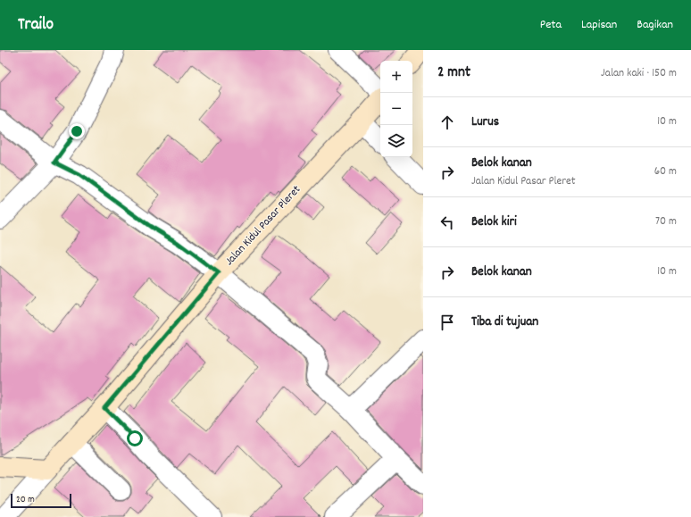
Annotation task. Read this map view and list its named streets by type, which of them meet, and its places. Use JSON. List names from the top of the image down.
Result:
{
  "streets": {
    "street": ["Jalan Kidul Pasar Pleret"]
  },
  "scale_bar": "20 m",
  "page": {
    "header": "Trailo",
    "nav": ["Peta", "Lapisan", "Bagikan"],
    "heading": ["2 mnt", "Jalan kaki · 150 m"],
    "map_buttons": ["+", "−"],
    "list": [
      ["Lurus", "10 m"],
      ["Belok kanan", "Jalan Kidul Pasar Pleret", "60 m"],
      ["Belok kiri", "70 m"],
      ["Belok kanan", "10 m"],
      "Tiba di tujuan"
    ],
    "scale": "20 m"
  }
}
